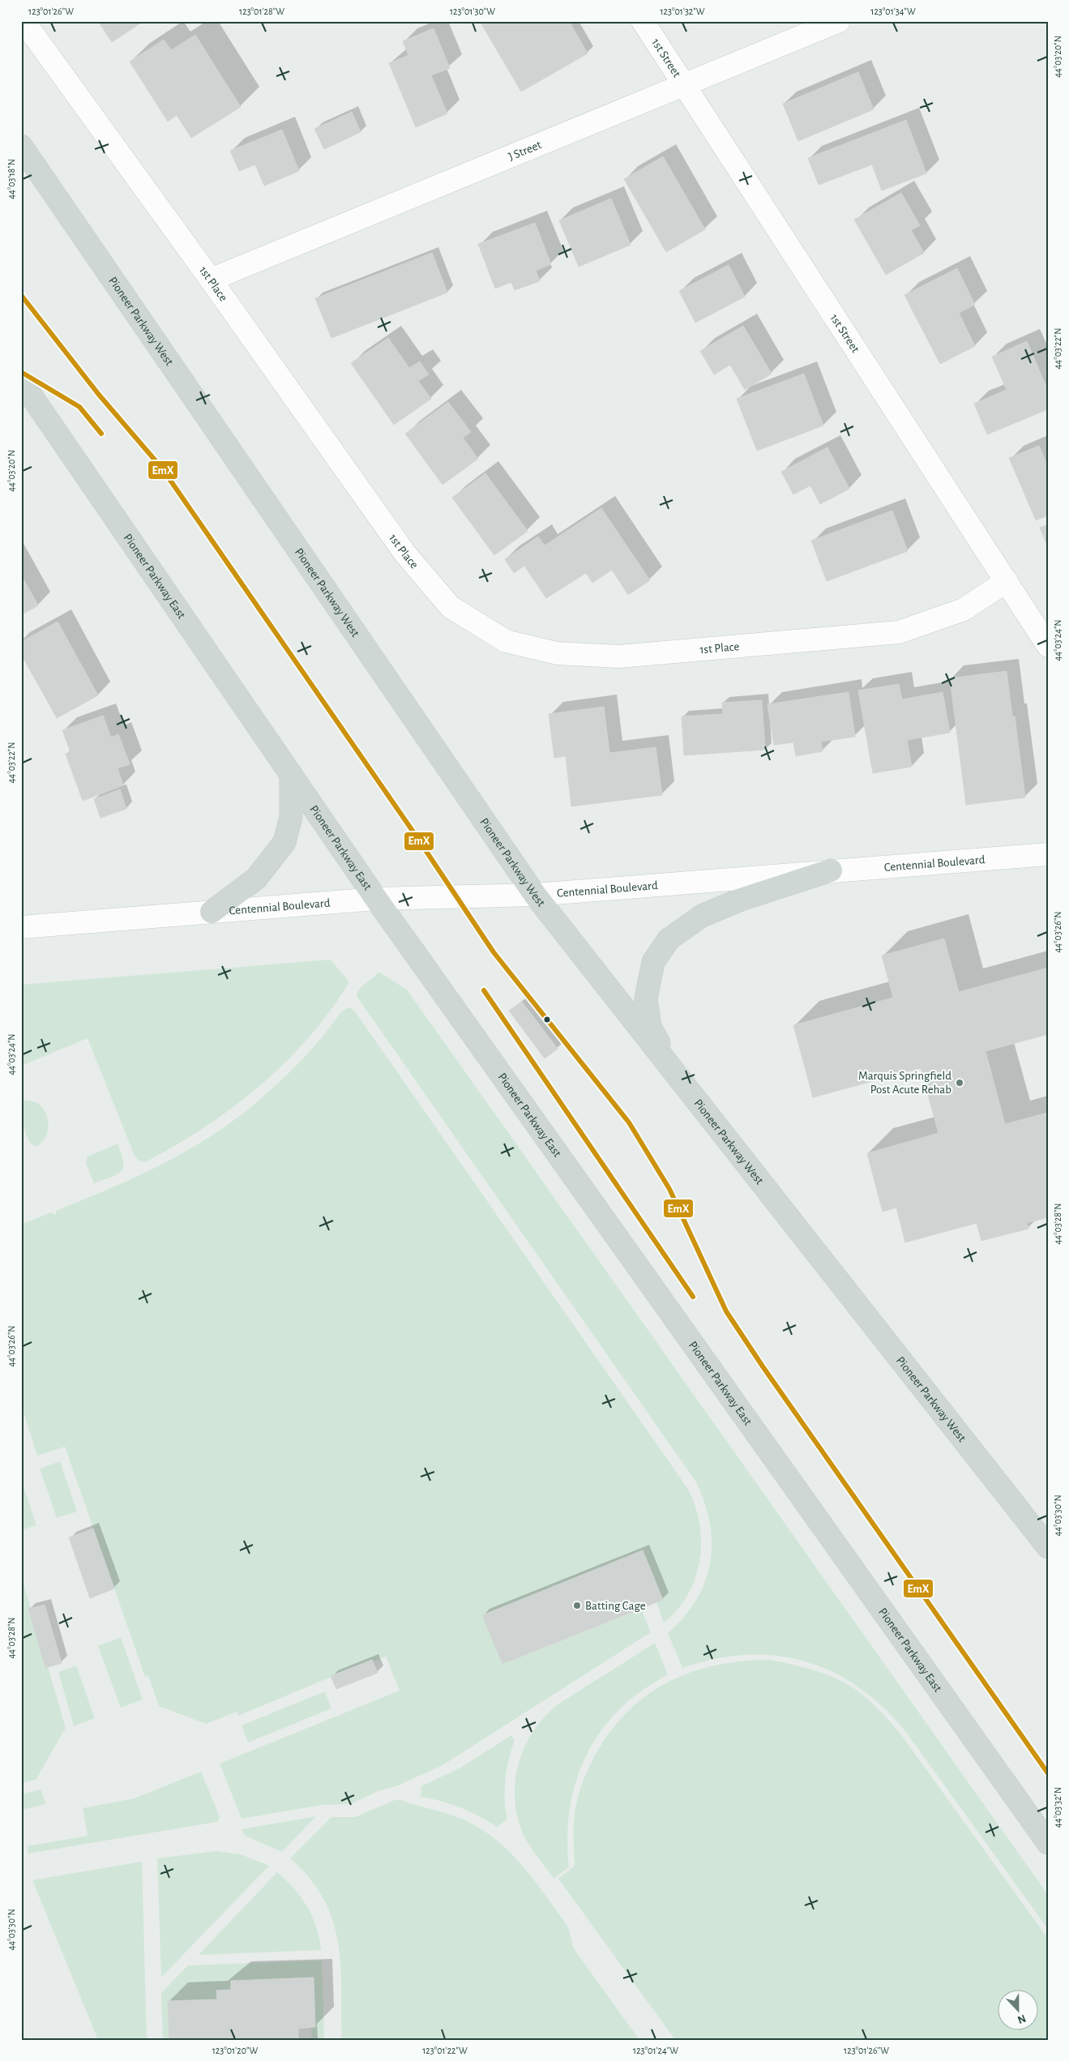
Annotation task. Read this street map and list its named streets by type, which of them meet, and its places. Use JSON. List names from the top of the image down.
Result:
{
  "streets": {
    "main road": ["Pioneer Parkway West", "Pioneer Parkway East"],
    "street": [
      "1st Street",
      "J Street",
      "1st Place",
      "Centennial Boulevard"
    ]
  },
  "crossings": [
    ["1st Street", "J Street"],
    ["1st Street", "1st Place"],
    ["J Street", "1st Place"],
    ["Pioneer Parkway West", "Centennial Boulevard"],
    ["Pioneer Parkway East", "Centennial Boulevard"]
  ],
  "places": ["Marquis Springfield Post Acute Rehab", "Batting Cage"],
  "lines": ["transit line EmX"],
  "north": "bottom",
  "coordinates": [
    "123°01'26\"W",
    "123°01'28\"W",
    "123°01'30\"W",
    "123°01'32\"W",
    "123°01'34\"W",
    "44°03'20\"N",
    "44°03'18\"N",
    "44°03'22\"N",
    "44°03'24\"N",
    "44°03'26\"N",
    "44°03'28\"N",
    "44°03'30\"N",
    "44°03'32\"N",
    "123°01'20\"W",
    "123°01'22\"W",
    "123°01'24\"W"
  ]
}
